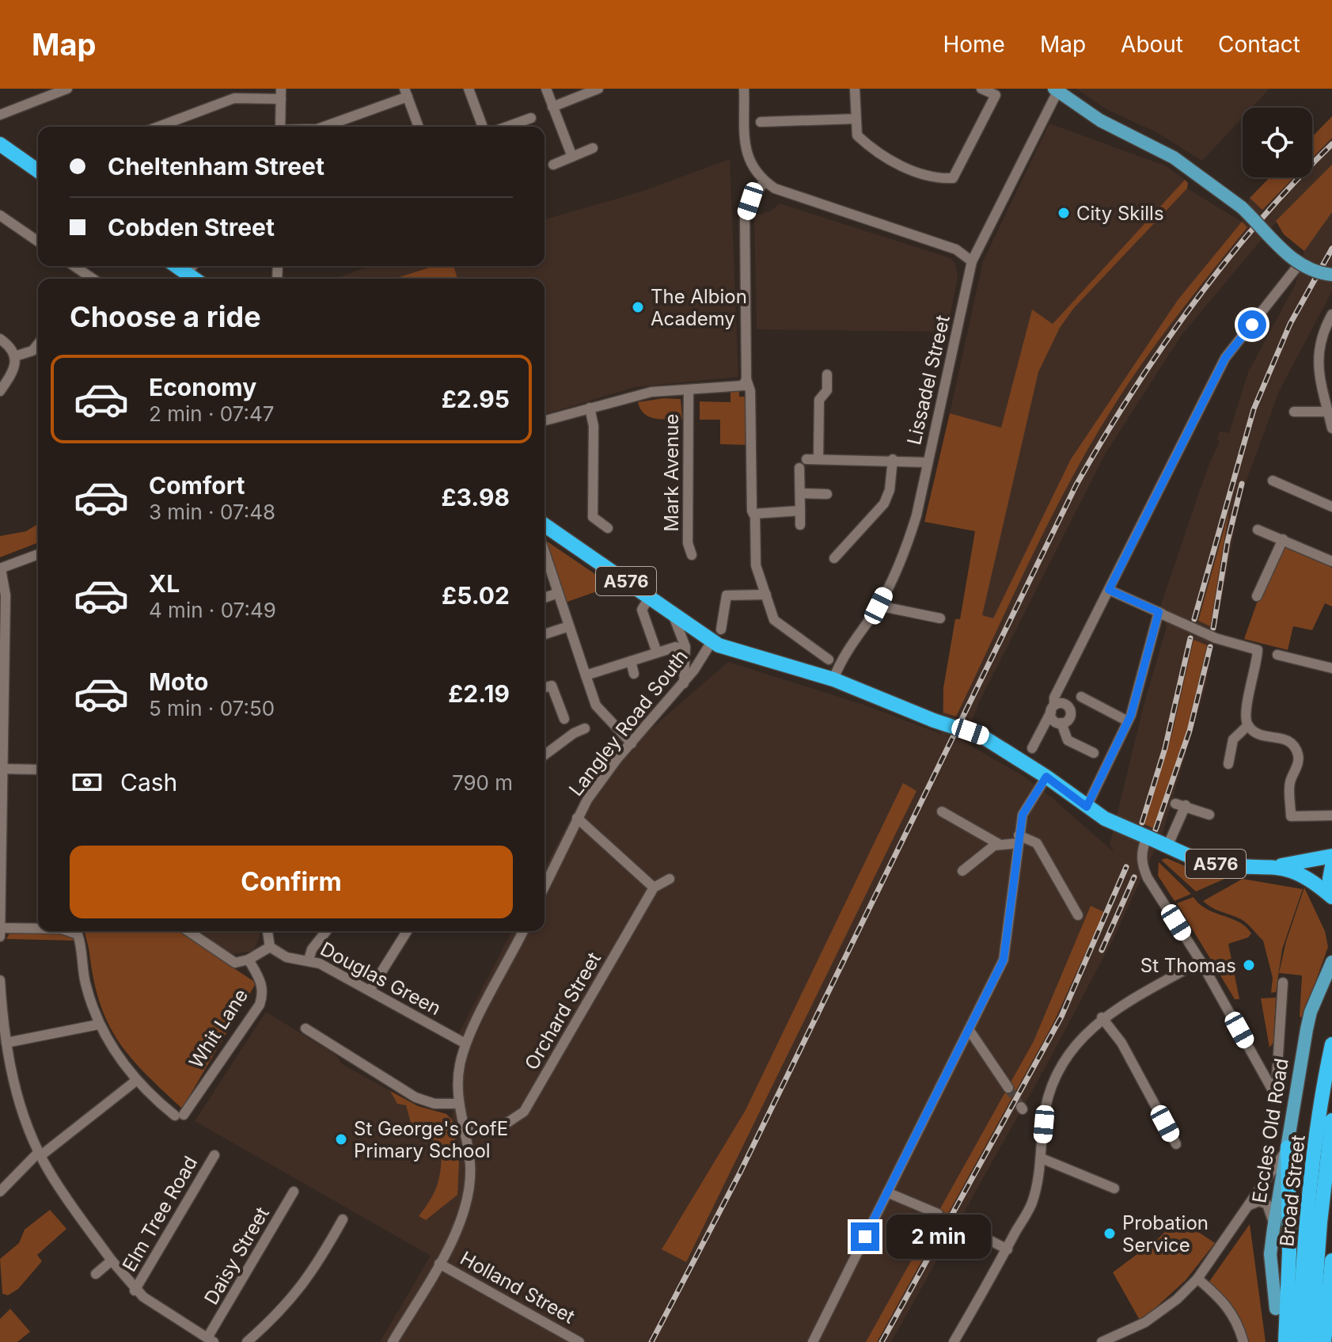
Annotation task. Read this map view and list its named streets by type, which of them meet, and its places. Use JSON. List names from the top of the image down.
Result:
{
  "streets": {
    "highway": ["A576", "Broad Street"],
    "main road": ["Eccles Old Road"],
    "street": [
      "Lissadel Street",
      "Mark Avenue",
      "Langley Road South",
      "Douglas Green",
      "Orchard Street",
      "Whit Lane",
      "Elm Tree Road",
      "Daisy Street",
      "Holland Street"
    ]
  },
  "crossings": [
    ["Lissadel Street", "A576"],
    ["A576", "Langley Road South"]
  ],
  "places": [
    "City Skills",
    "The Albion Academy",
    "St Thomas",
    "St George's CofE Primary School",
    "Probation Service"
  ],
  "page": {
    "header": "Map",
    "nav": [
      "Home",
      "Map",
      "About",
      "Contact"
    ],
    "banner": ["Cheltenham Street", "Cobden Street"],
    "heading": "Choose a ride",
    "list": [
      {
        "name": "Economy",
        "note": "2 min · 07:47",
        "value": "£2.95"
      },
      {
        "name": "Comfort",
        "note": "3 min · 07:48",
        "value": "£3.98"
      },
      {
        "name": "XL",
        "note": "4 min · 07:49",
        "value": "£5.02"
      },
      {
        "name": "Moto",
        "note": "5 min · 07:50",
        "value": "£2.19"
      }
    ],
    "pay": ["Cash", "790 m"],
    "buttons": "Confirm",
    "bubble": "2 min"
  }
}
